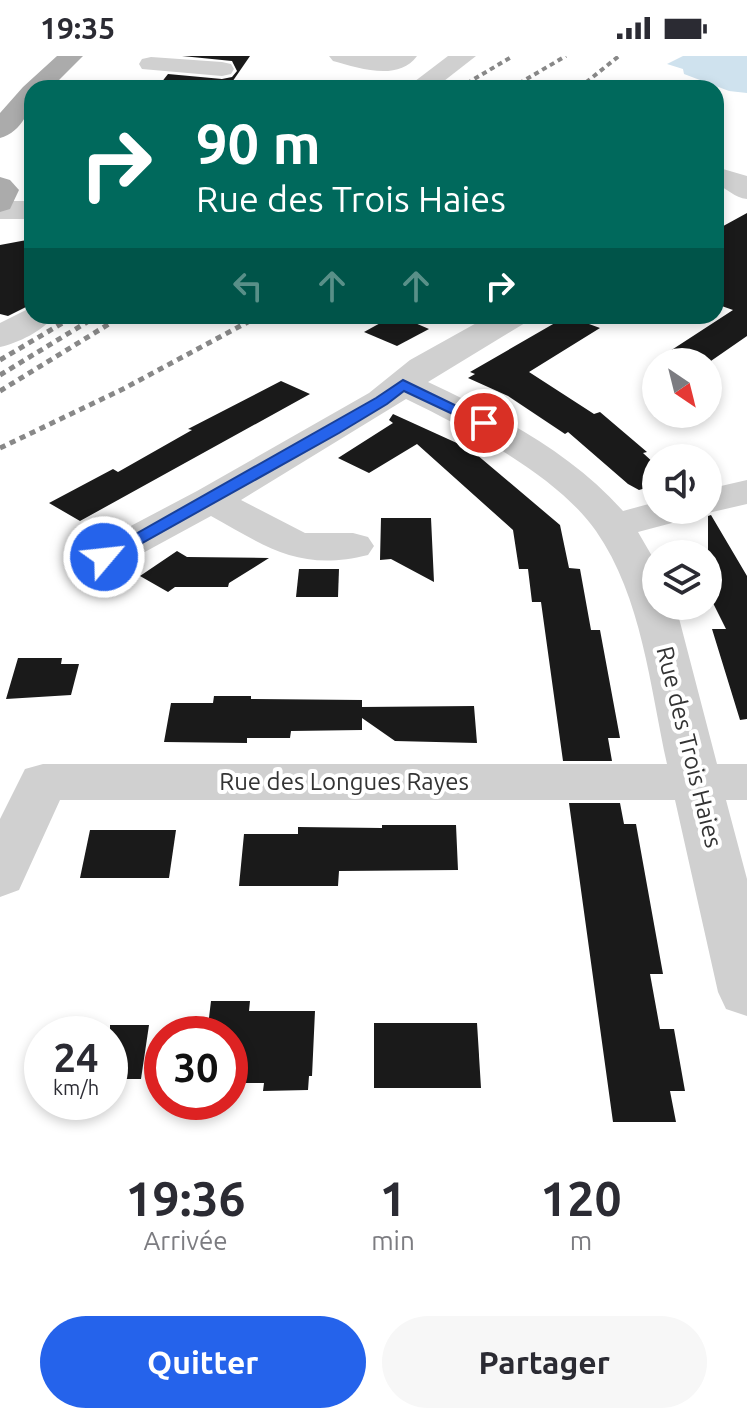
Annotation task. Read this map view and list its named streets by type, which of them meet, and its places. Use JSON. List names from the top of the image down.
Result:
{
  "streets": {
    "street": ["Rue des Trois Haies", "Rue des Longues Rayes"]
  },
  "crossings": [
    ["Rue des Trois Haies", "Rue des Longues Rayes"]
  ],
  "north": "bottom right",
  "page": {
    "status": "19:35",
    "turn": ["90 m", "Rue des Trois Haies"],
    "speed": "24 km/h",
    "limit": "30",
    "eta": [
      "19:36",
      "Arrivée",
      "1",
      "min",
      "120",
      "m"
    ],
    "buttons": ["Quitter", "Partager"]
  }
}
